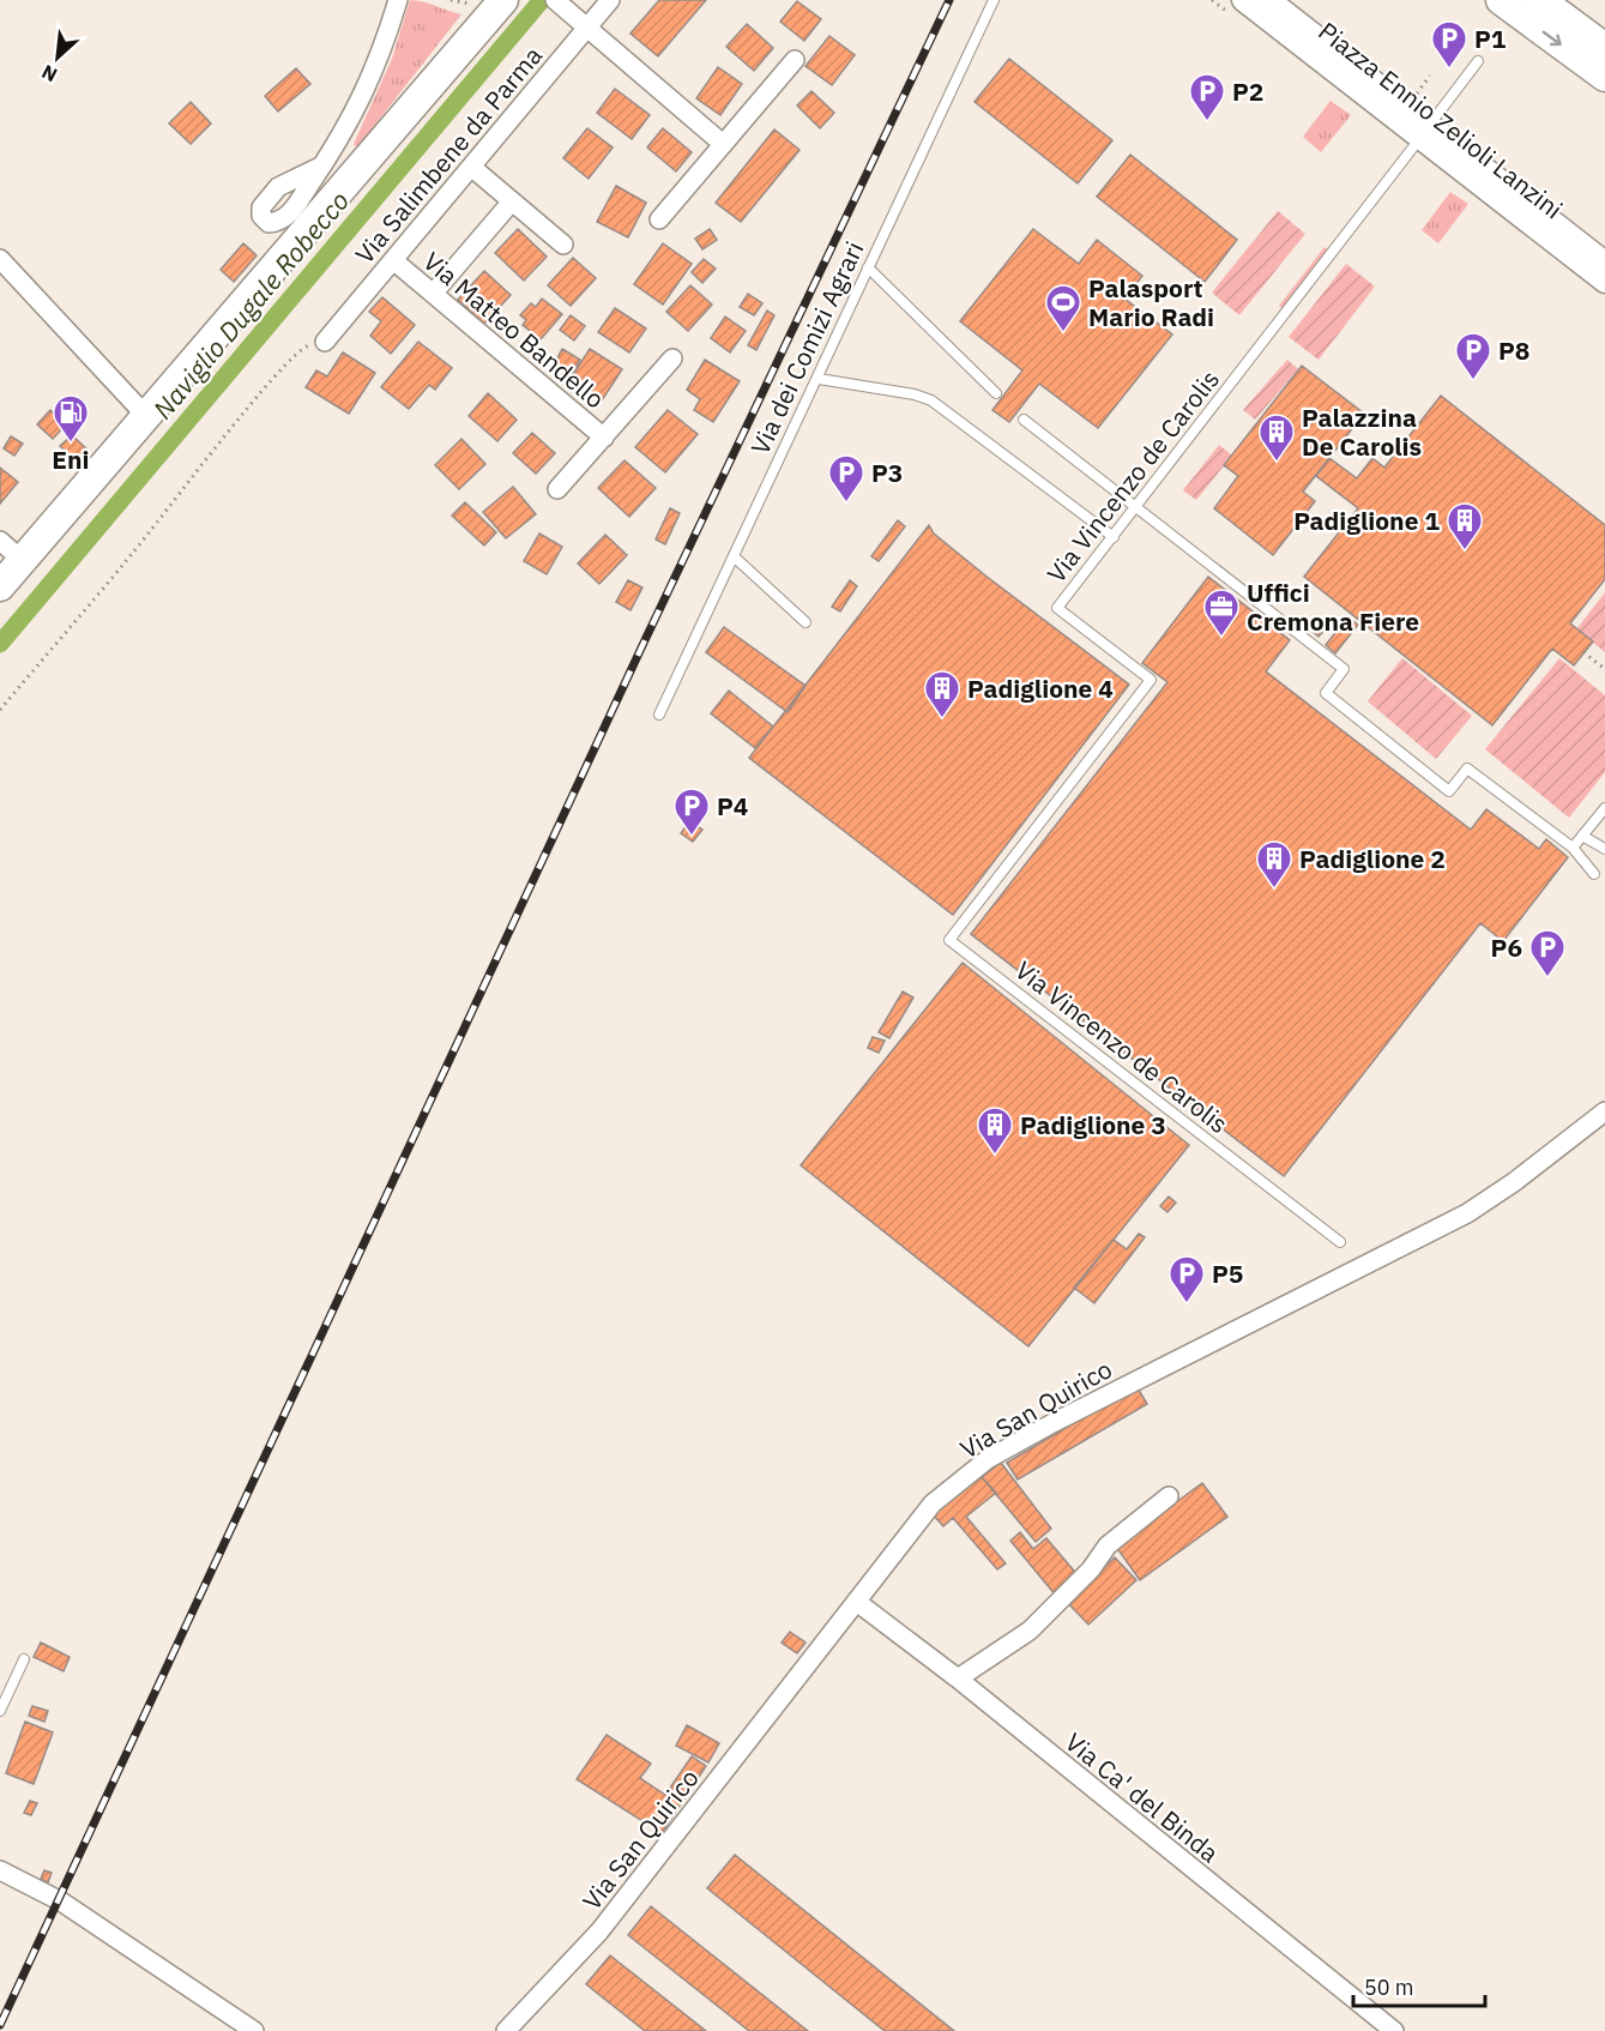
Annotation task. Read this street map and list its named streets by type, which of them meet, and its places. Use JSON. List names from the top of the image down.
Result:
{
  "streets": {
    "street": [
      "Piazza Ennio Zelioli Lanzini",
      "Via Salimbene da Parma",
      "Via Matteo Bandello",
      "Via San Quirico",
      "Via Ca' del Binda"
    ],
    "lane": ["Via dei Comizi Agrari", "Via Vincenzo de Carolis"]
  },
  "crossings": [
    ["Piazza Ennio Zelioli Lanzini", "Via Vincenzo de Carolis"],
    ["Via Salimbene da Parma", "Via Matteo Bandello"],
    ["Via San Quirico", "Via Ca' del Binda"]
  ],
  "water": ["Naviglio Dugale Robecco"],
  "places": {
    "parking": [
      "P1",
      "P2",
      "P8",
      "P3",
      "P4",
      "P6",
      "P5"
    ],
    "sports": ["Palasport Mario Radi"],
    "fuel station": ["Eni"],
    "building": [
      "Palazzina De Carolis",
      "Padiglione 1",
      "Padiglione 4",
      "Padiglione 2",
      "Padiglione 3"
    ],
    "office": ["Uffici Cremona Fiere"]
  },
  "scale_bar": "50 m",
  "north": "bottom left"
}
